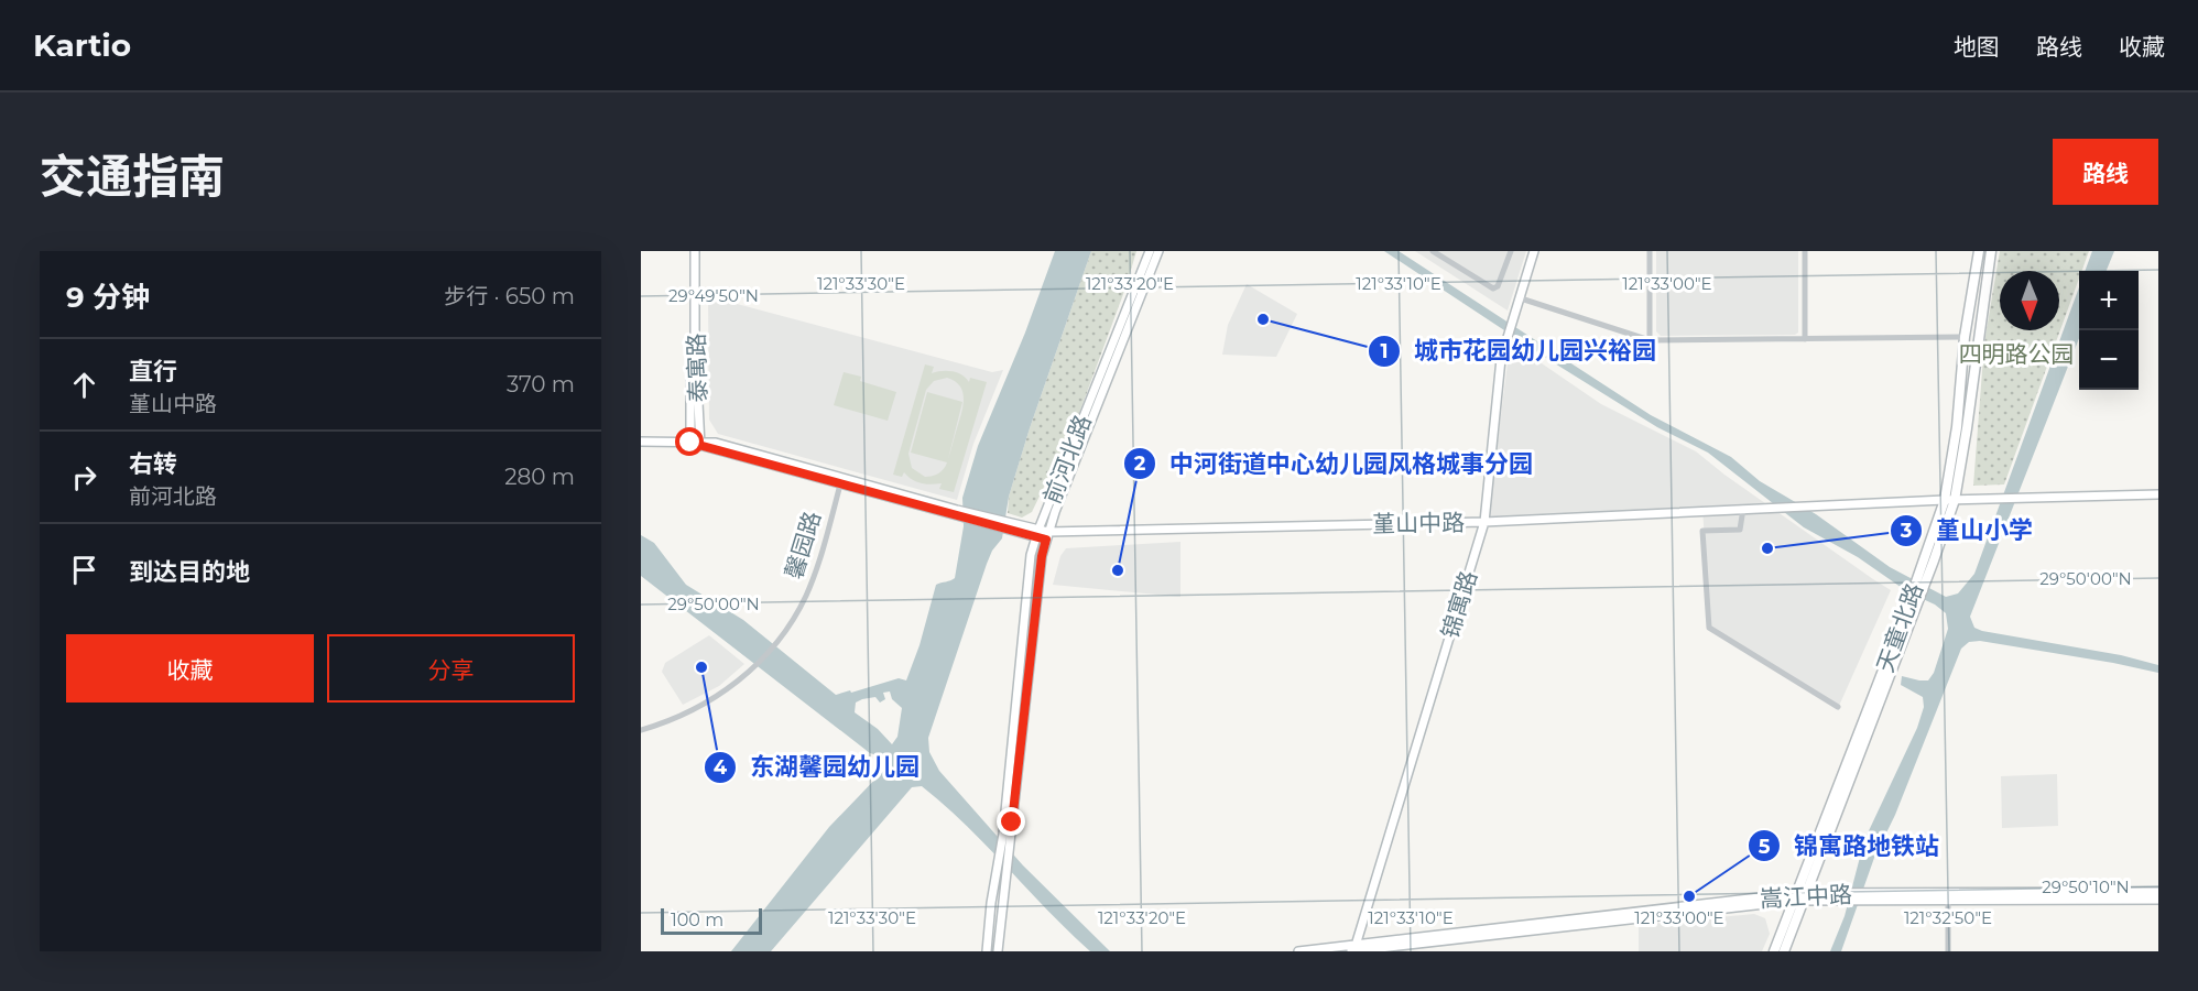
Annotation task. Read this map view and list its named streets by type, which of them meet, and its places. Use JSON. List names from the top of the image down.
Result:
{
  "streets": {
    "main road": [
      "泰寓路",
      "前河北路",
      "堇山中路",
      "锦寓路",
      "天童北路",
      "嵩江中路"
    ],
    "street": ["馨园路"]
  },
  "crossings": [
    ["泰寓路", "堇山中路"],
    ["前河北路", "堇山中路"],
    ["堇山中路", "馨园路"],
    ["堇山中路", "锦寓路"],
    ["堇山中路", "天童北路"],
    ["锦寓路", "嵩江中路"],
    ["天童北路", "嵩江中路"]
  ],
  "parks": ["四明路公园"],
  "places": [
    "城市花园幼儿园兴裕园",
    "堇山小学",
    "中河街道中心幼儿园风格城事分园",
    "东湖馨园幼儿园",
    "锦寓路地铁站"
  ],
  "scale_bar": "100 m",
  "north": "bottom",
  "page": {
    "header": "Kartio",
    "nav": ["地图", "路线", "收藏"],
    "title": "交通指南",
    "buttons": [
      "路线",
      ["收藏", "分享"]
    ],
    "heading": ["9 分钟", "步行 · 650 m"],
    "map_buttons": ["+", "−"],
    "list": [
      ["直行", "堇山中路", "370 m"],
      ["右转", "前河北路", "280 m"],
      "到达目的地"
    ],
    "scale": "100 m"
  },
  "coordinates": [
    "121°33'30\"E",
    "121°33'20\"E",
    "121°33'10\"E",
    "121°33'00\"E",
    "29°49'50\"N",
    "29°50'00\"N",
    "29°50'10\"N",
    "121°32'50\"E"
  ]
}
